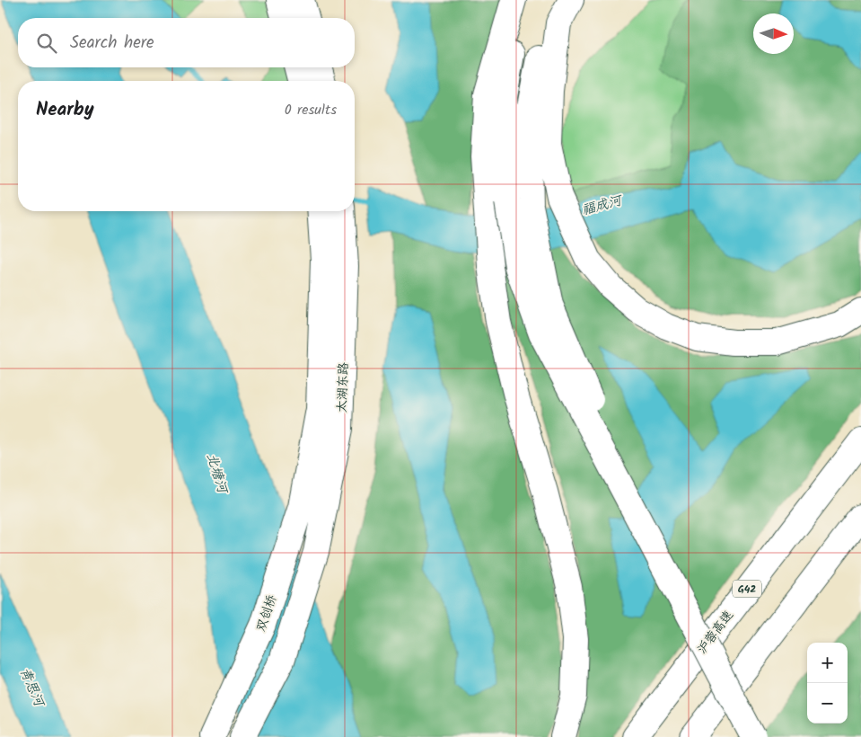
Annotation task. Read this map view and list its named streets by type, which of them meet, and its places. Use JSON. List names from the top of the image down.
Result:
{
  "streets": {
    "main road": [
      "太湖东路",
      "G42",
      "双创桥",
      "沪蓉高速"
    ]
  },
  "crossings": [
    ["太湖东路", "双创桥"]
  ],
  "water": ["福成河", "北塘河", "青思河"],
  "north": "right",
  "page": {
    "search": "Search here",
    "heading": ["Nearby", "0 results"],
    "map_buttons": ["+", "−"]
  }
}
